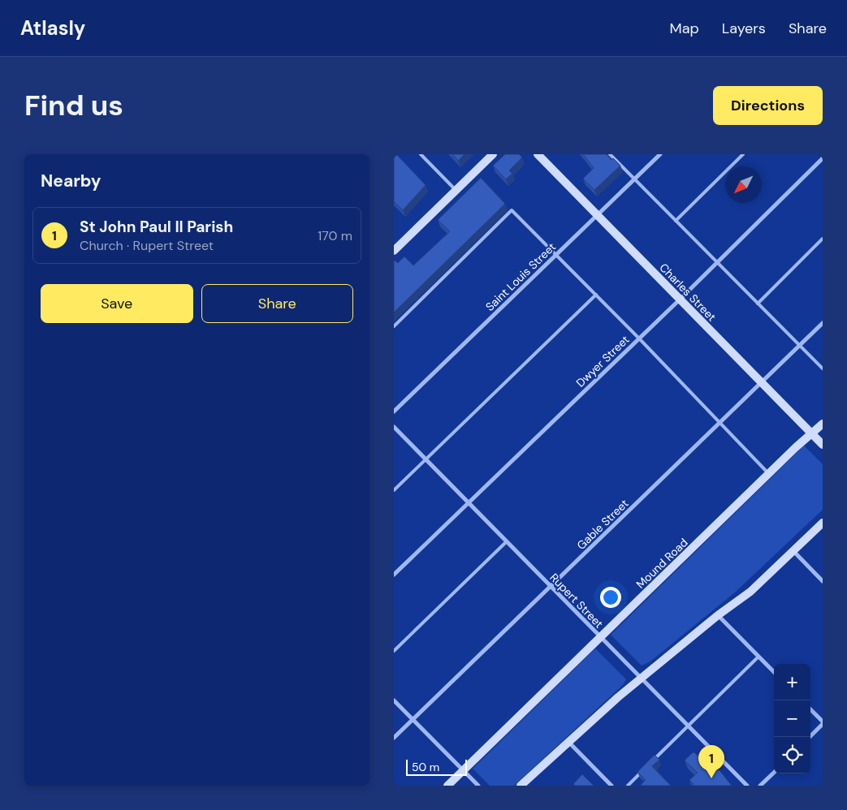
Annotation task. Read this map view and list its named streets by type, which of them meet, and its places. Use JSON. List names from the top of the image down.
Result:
{
  "streets": {
    "main road": ["Charles Street", "Mound Road"],
    "street": [
      "Saint Louis Street",
      "Dwyer Street",
      "Gable Street",
      "Rupert Street"
    ]
  },
  "crossings": [
    ["Saint Louis Street", "Charles Street"],
    ["Charles Street", "Dwyer Street"],
    ["Charles Street", "Gable Street"],
    ["Charles Street", "Mound Road"],
    ["Dwyer Street", "Rupert Street"],
    ["Gable Street", "Rupert Street"],
    ["Mound Road", "Rupert Street"]
  ],
  "scale_bar": "50 m",
  "north": "bottom left",
  "page": {
    "header": "Atlasly",
    "nav": ["Map", "Layers", "Share"],
    "buttons": [
      "Directions",
      ["Save", "Share"]
    ],
    "title": "Find us",
    "heading": "Nearby",
    "list": [
      {
        "mark": "1",
        "name": "St John Paul II Parish",
        "note": "Church · Rupert Street",
        "value": "170 m"
      }
    ],
    "map_buttons": ["+", "−"],
    "pins": "1",
    "scale": "50 m"
  }
}
